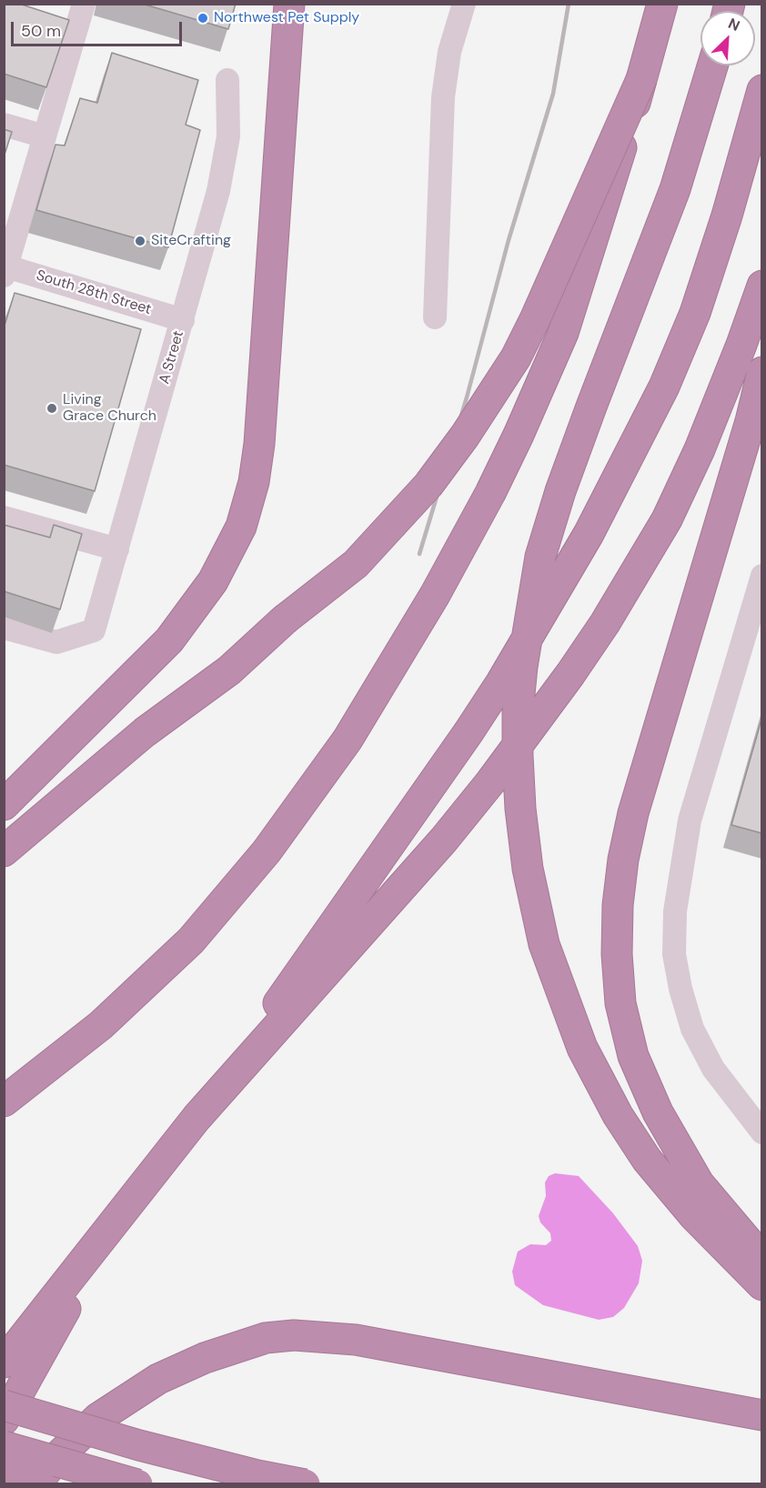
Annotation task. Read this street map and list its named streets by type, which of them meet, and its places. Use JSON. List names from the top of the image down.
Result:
{
  "streets": {
    "street": ["South 28th Street", "A Street"]
  },
  "crossings": [
    ["South 28th Street", "A Street"]
  ],
  "places": ["Northwest Pet Supply", "SiteCrafting", "Living Grace Church"],
  "scale_bar": "50 m",
  "north": "top right"
}
